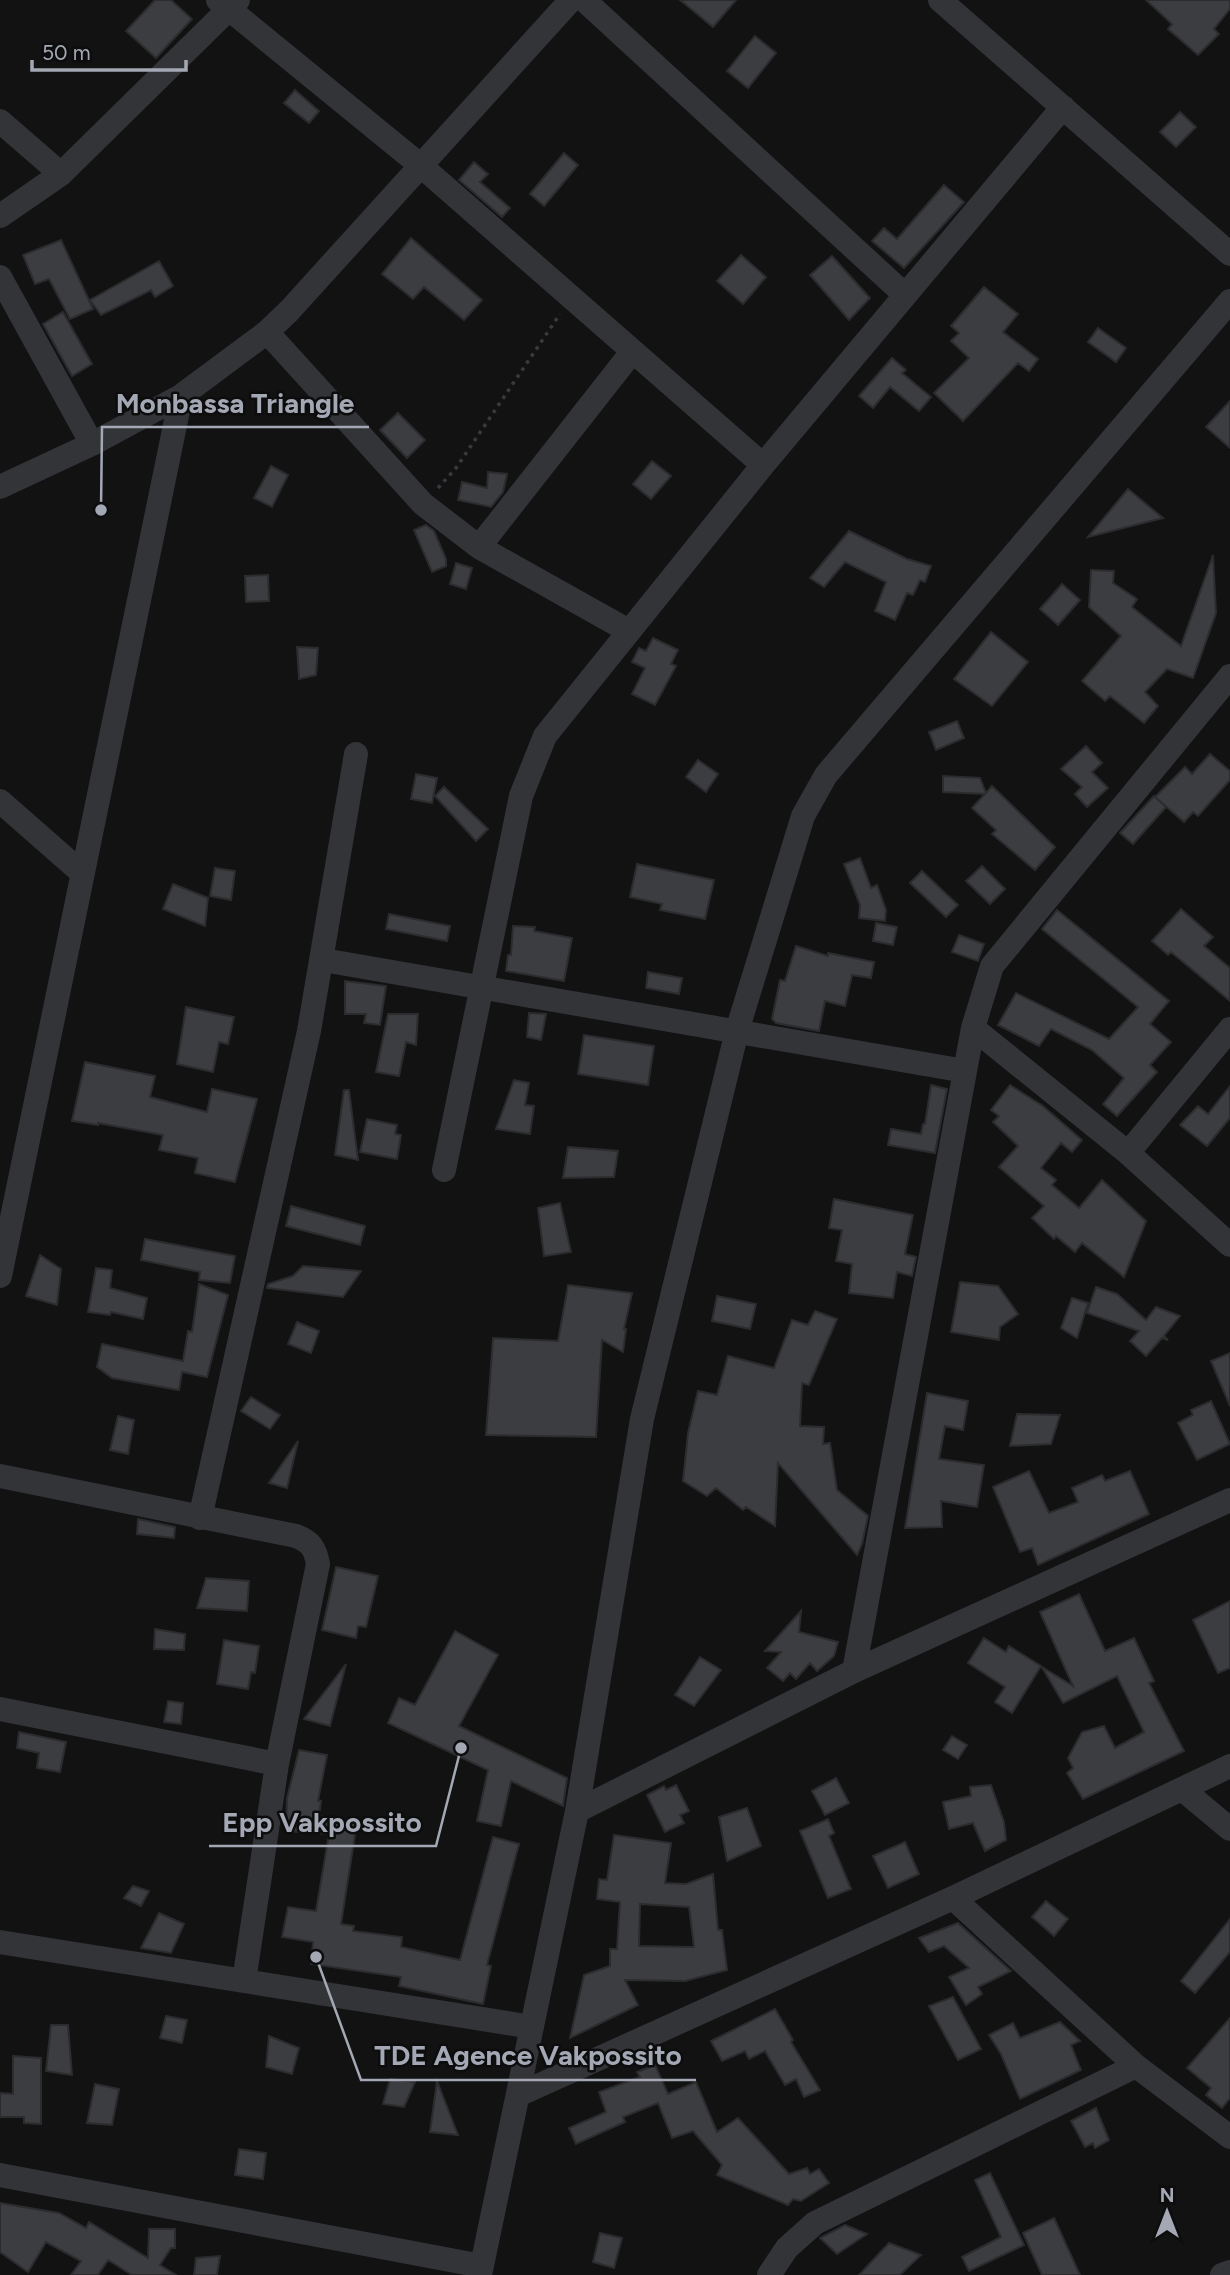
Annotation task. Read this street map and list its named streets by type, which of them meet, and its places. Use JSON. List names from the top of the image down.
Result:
{
  "places": ["Monbassa Triangle", "Epp Vakpossito", "TDE Agence Vakpossito"],
  "scale_bar": "50 m",
  "north": "top"
}
